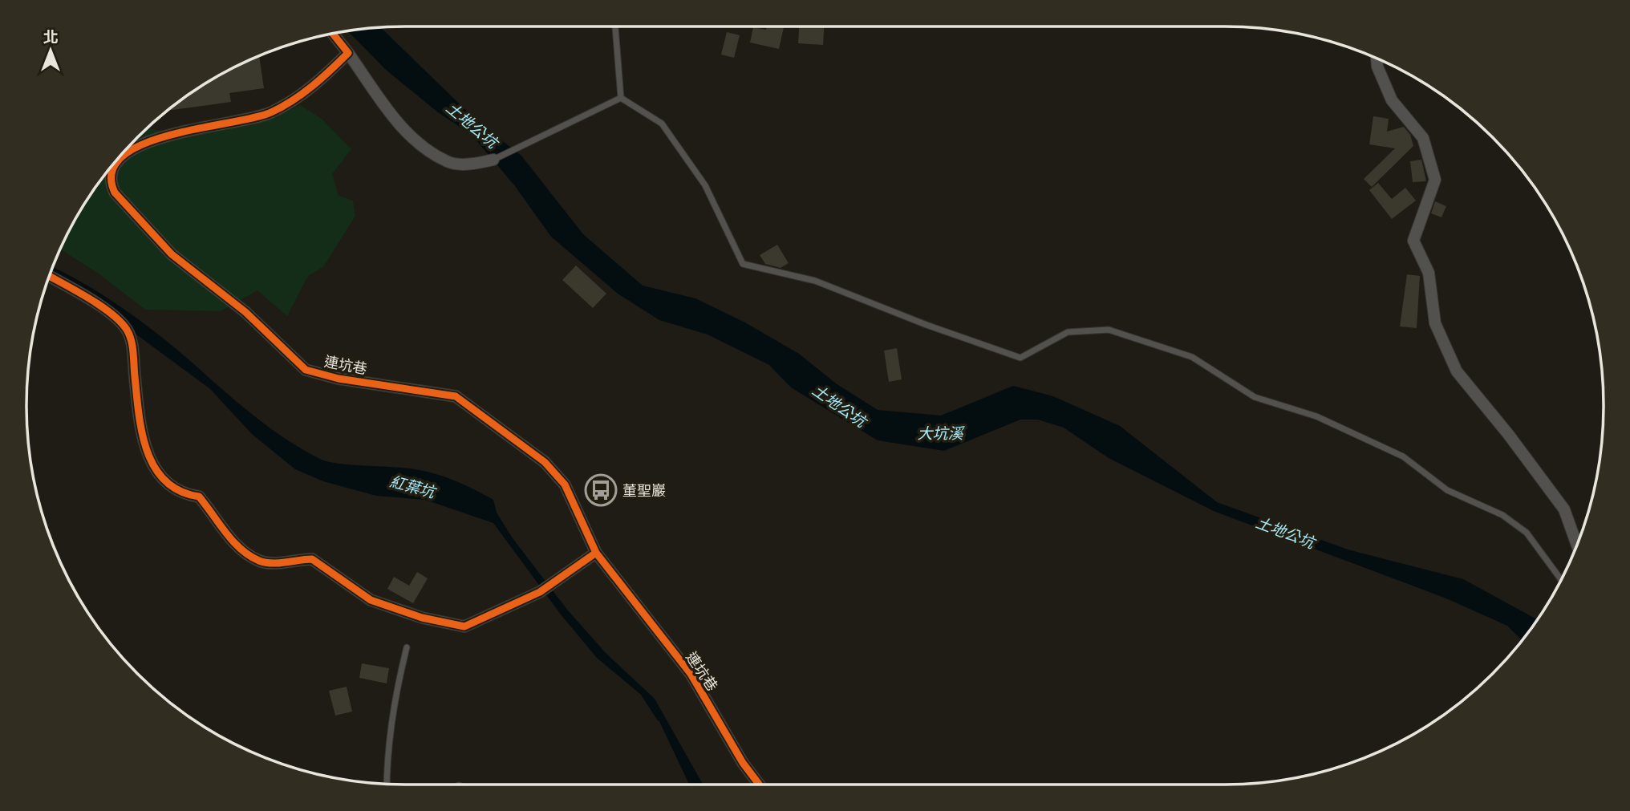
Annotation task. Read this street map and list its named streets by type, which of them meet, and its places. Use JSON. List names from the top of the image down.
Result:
{
  "streets": {
    "street": ["連坑巷"]
  },
  "water": ["土地公坑", "大坑溪", "紅葉坑"],
  "places": {
    "bus stop": ["董聖巖"]
  },
  "north": "top"
}
